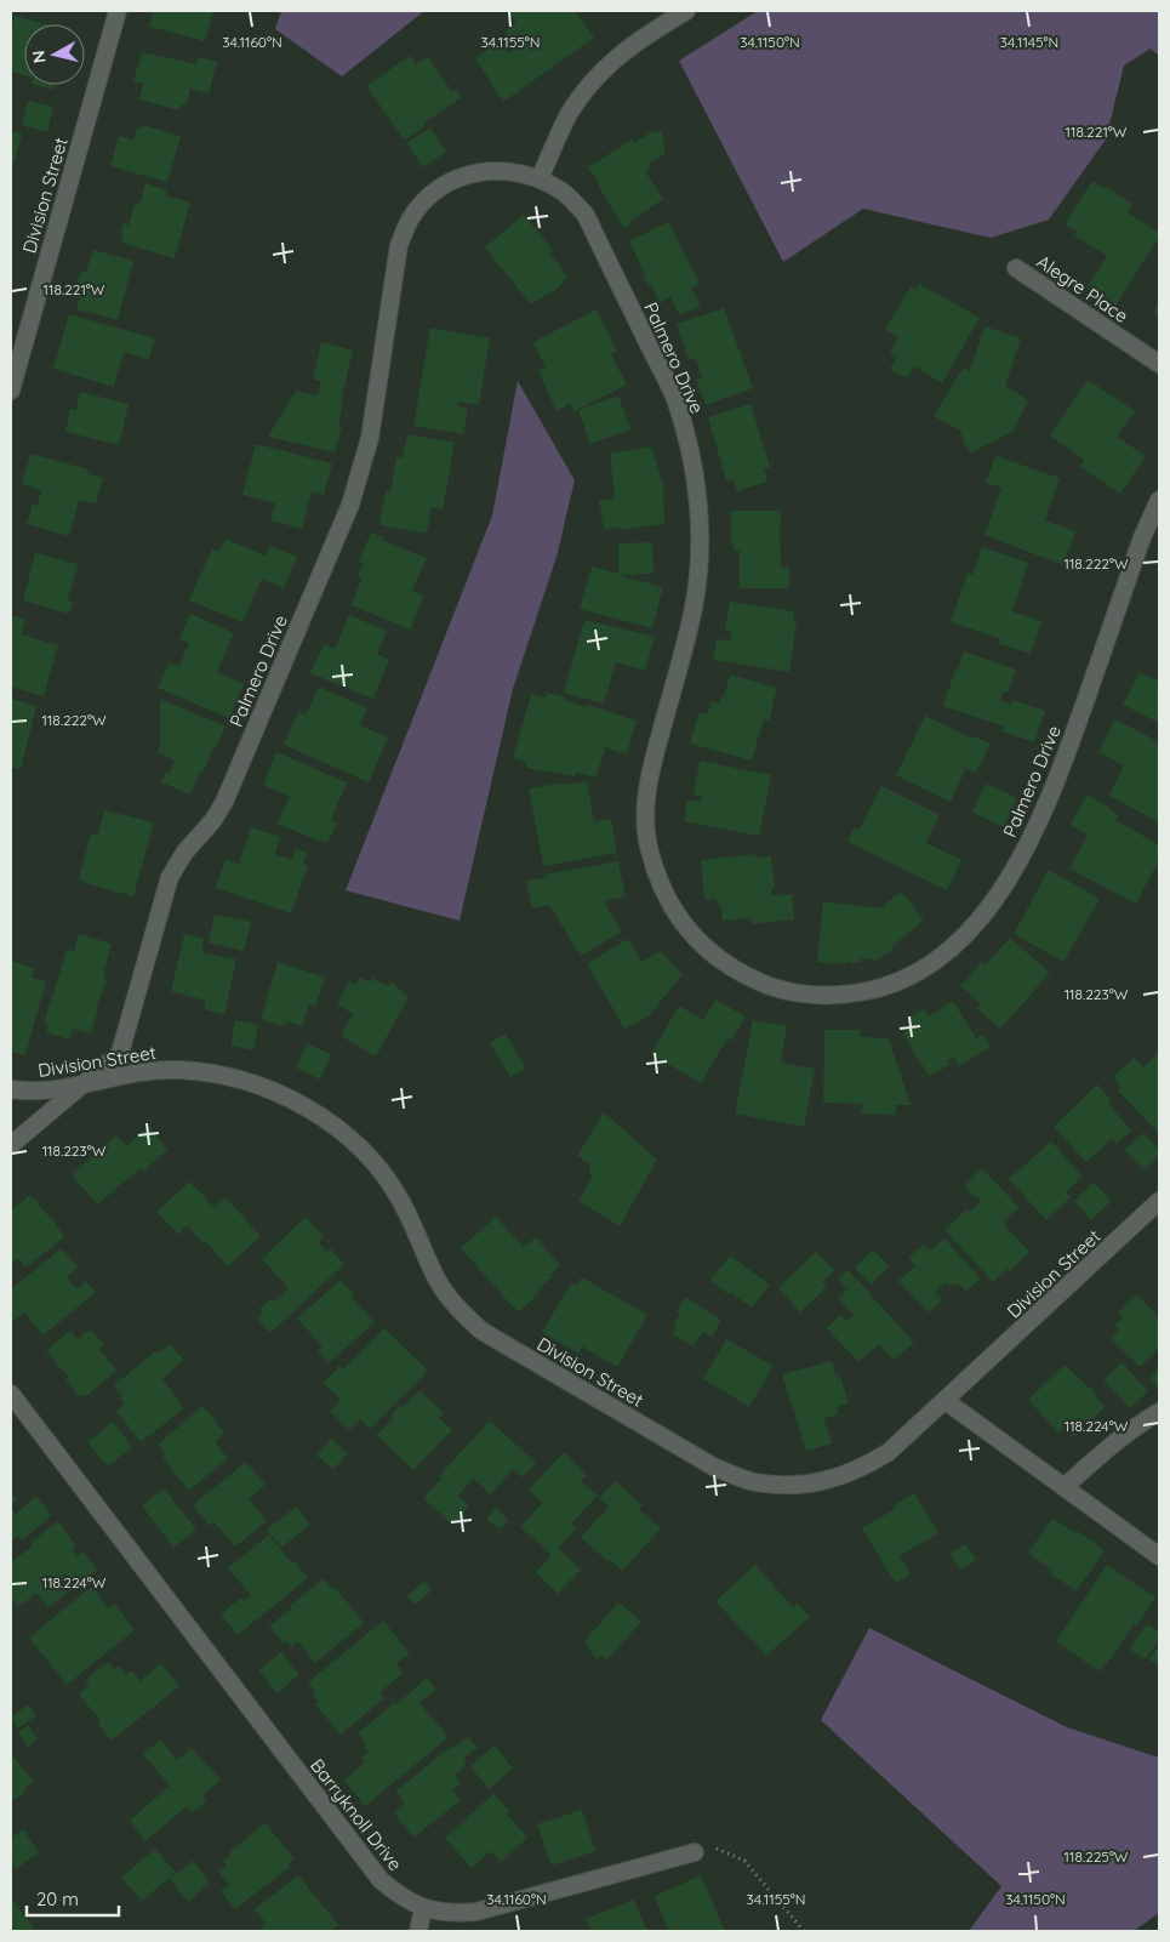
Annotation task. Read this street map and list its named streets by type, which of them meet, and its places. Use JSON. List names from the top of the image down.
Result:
{
  "streets": {
    "street": [
      "Division Street",
      "Alegre Place",
      "Palmero Drive",
      "Barryknoll Drive"
    ]
  },
  "crossings": [
    ["Division Street", "Palmero Drive"]
  ],
  "scale_bar": "20 m",
  "north": "left",
  "coordinates": [
    "34.1160°N",
    "34.1155°N",
    "34.1150°N",
    "34.1145°N",
    "118.221°W",
    "118.222°W",
    "118.223°W",
    "118.224°W",
    "118.225°W"
  ]
}
